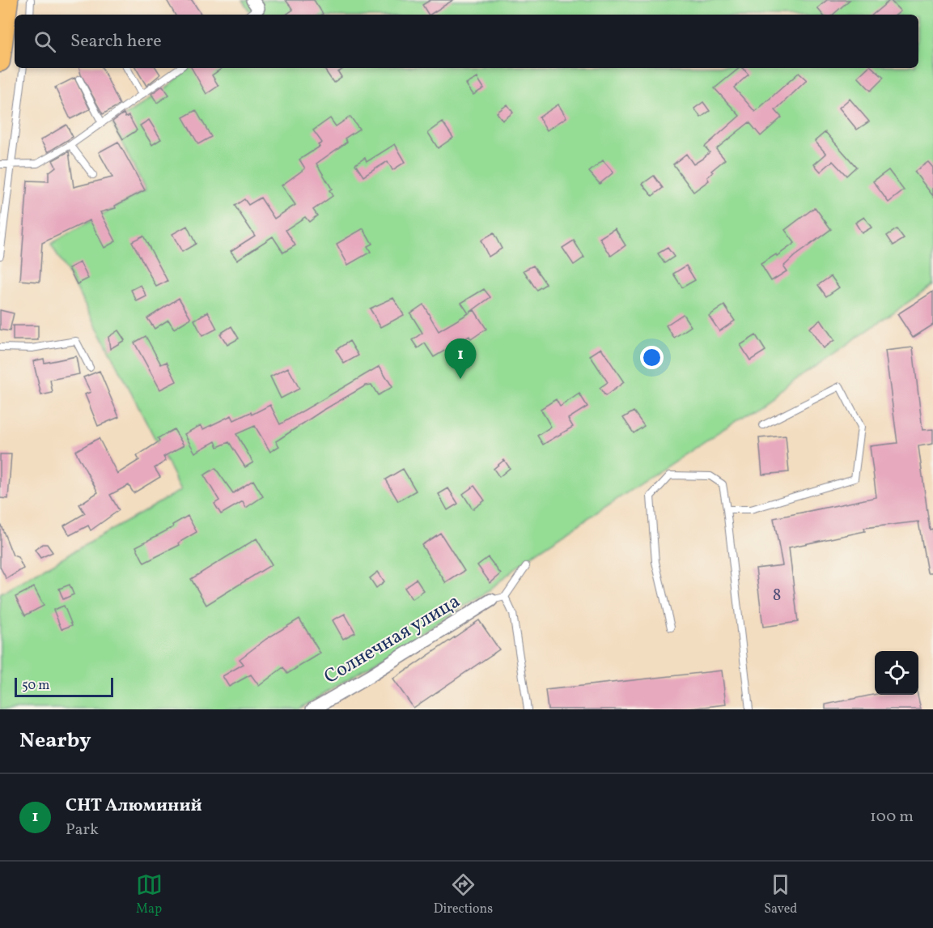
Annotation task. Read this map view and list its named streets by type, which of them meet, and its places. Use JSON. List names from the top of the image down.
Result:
{
  "streets": {
    "street": ["Солнечная улица"]
  },
  "house_numbers": ["8"],
  "scale_bar": "50 m",
  "page": {
    "search": "Search here",
    "pins": "1",
    "scale": "50 m",
    "heading": "Nearby",
    "list": [
      {
        "mark": "1",
        "name": "СНТ Алюминий",
        "note": "Park",
        "value": "100 m"
      }
    ],
    "nav": ["Map", "Directions", "Saved"]
  }
}
